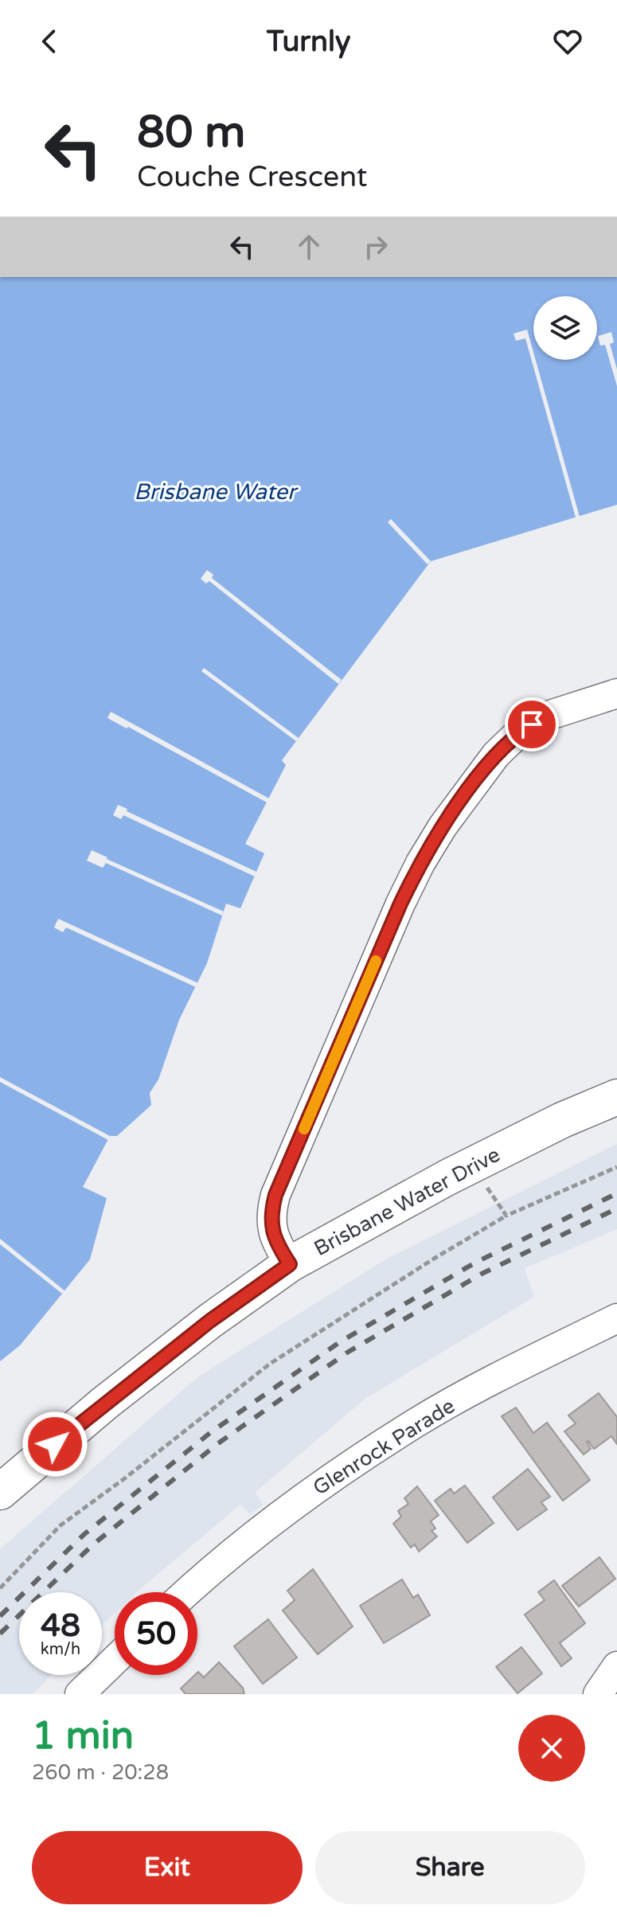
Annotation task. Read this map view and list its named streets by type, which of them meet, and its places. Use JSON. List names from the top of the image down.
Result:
{
  "streets": {
    "main road": ["Brisbane Water Drive"],
    "street": ["Glenrock Parade"]
  },
  "water": ["Brisbane Water"],
  "page": {
    "header": "Turnly",
    "turn": ["80 m", "Couche Crescent"],
    "speed": "48 km/h",
    "limit": "50",
    "heading": ["1 min", "260 m · 20:28"],
    "buttons": ["Exit", "Share"]
  }
}
